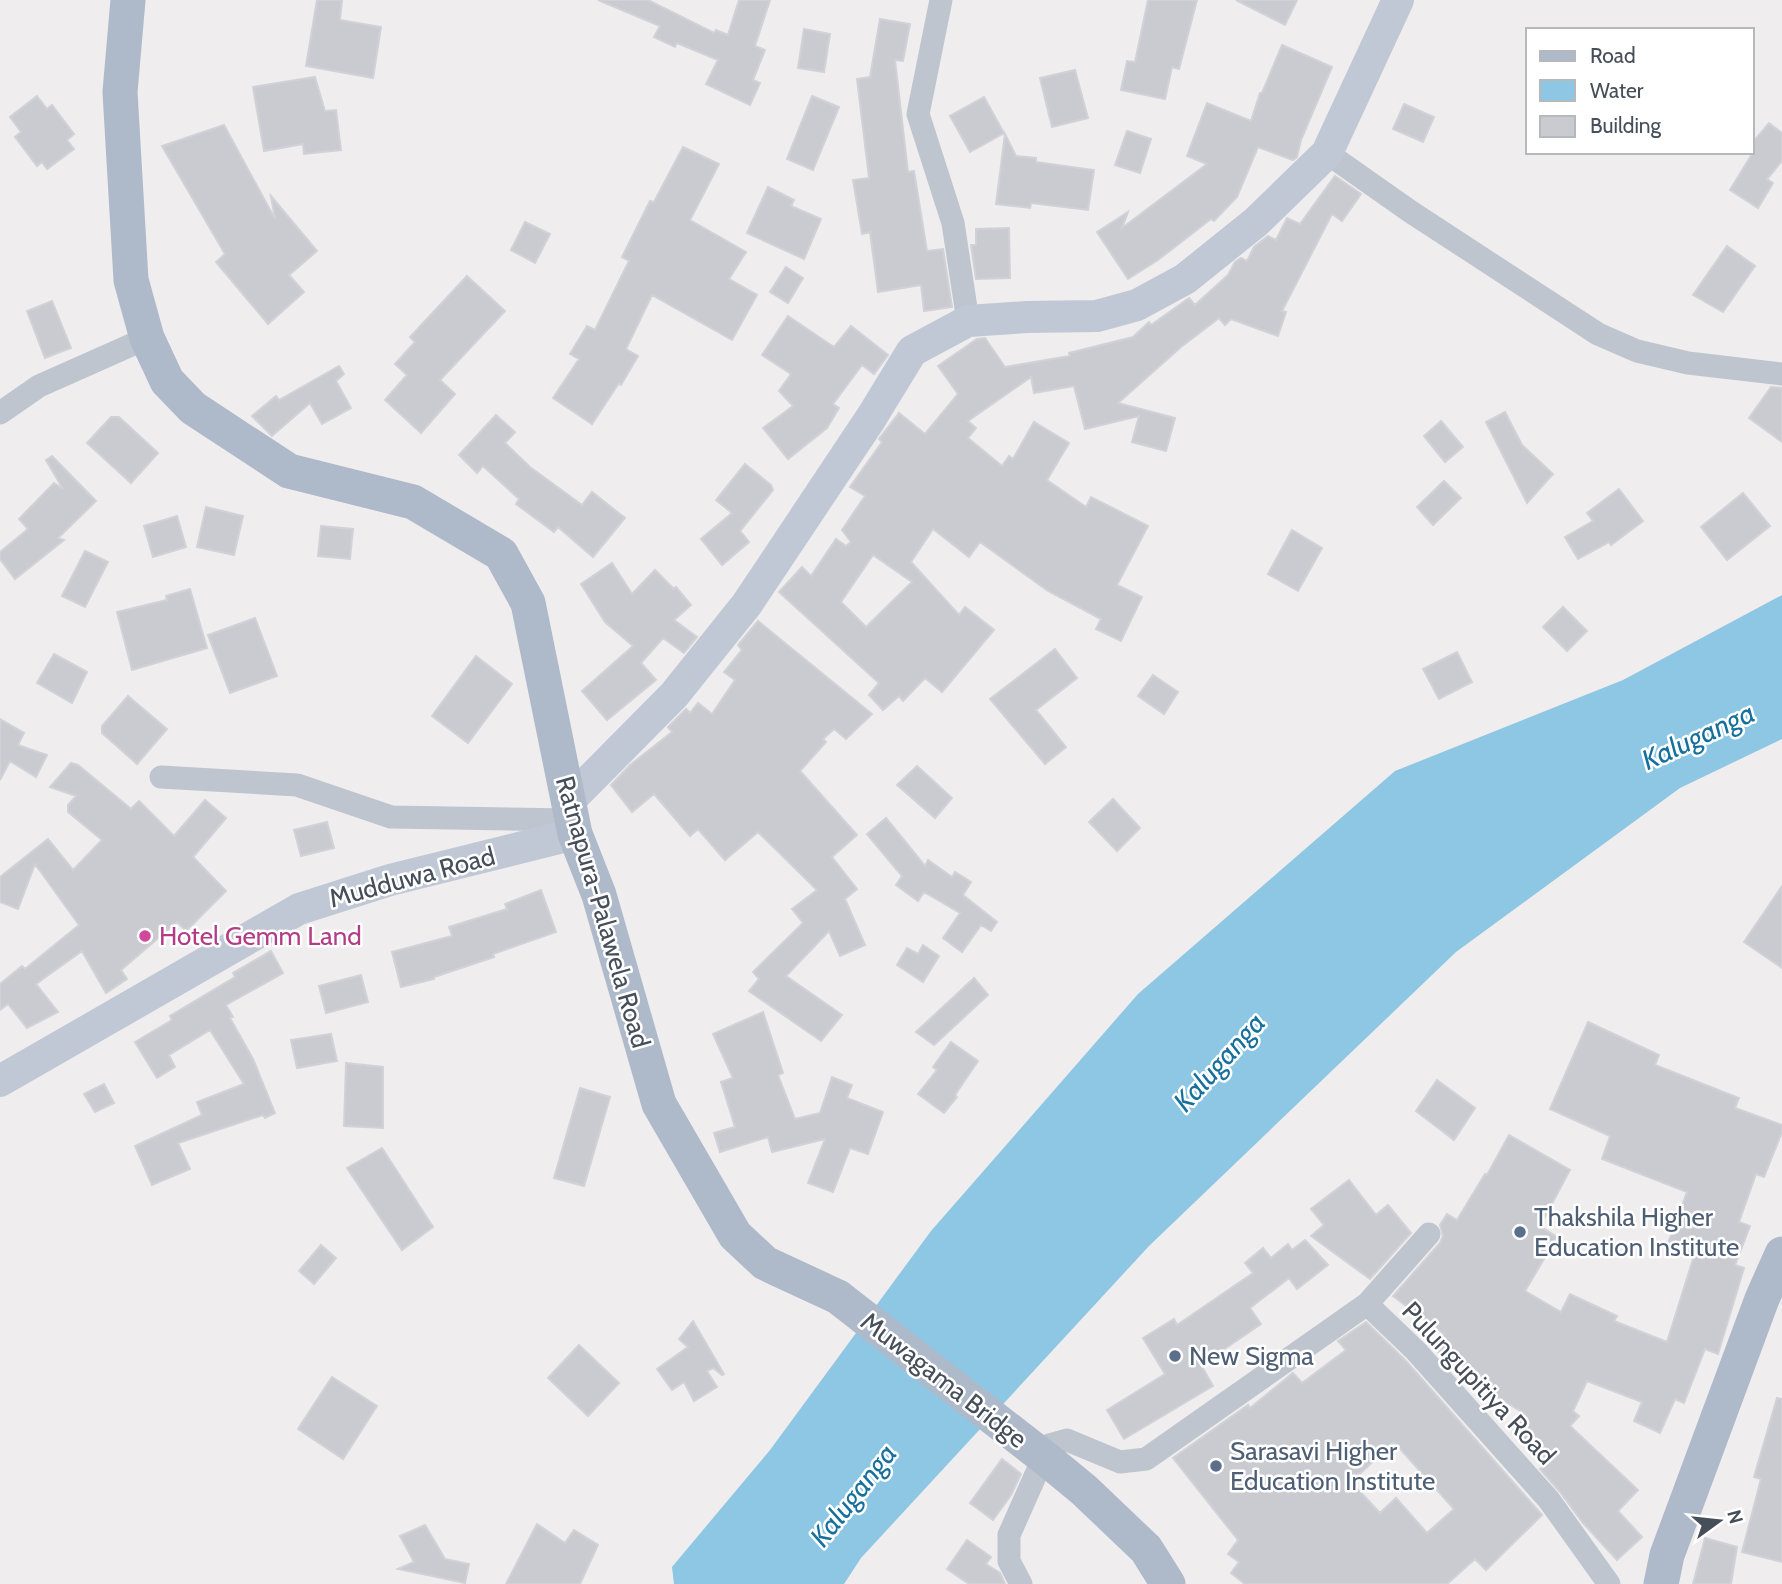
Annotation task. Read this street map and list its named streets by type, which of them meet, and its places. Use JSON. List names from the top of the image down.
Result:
{
  "streets": {
    "main road": ["Ratnapura-Palawela Road", "Muwagama Bridge"],
    "street": ["Mudduwa Road", "Pulungupitiya Road"]
  },
  "crossings": [
    ["Mudduwa Road", "Ratnapura-Palawela Road"],
    ["Ratnapura-Palawela Road", "Muwagama Bridge"]
  ],
  "water": ["Kaluganga"],
  "places": [
    "Hotel Gemm Land",
    "Thakshila Higher Education Institute",
    "New Sigma",
    "Sarasavi Higher Education Institute"
  ],
  "legend": ["Road", "Water", "Building"],
  "north": "right"
}
